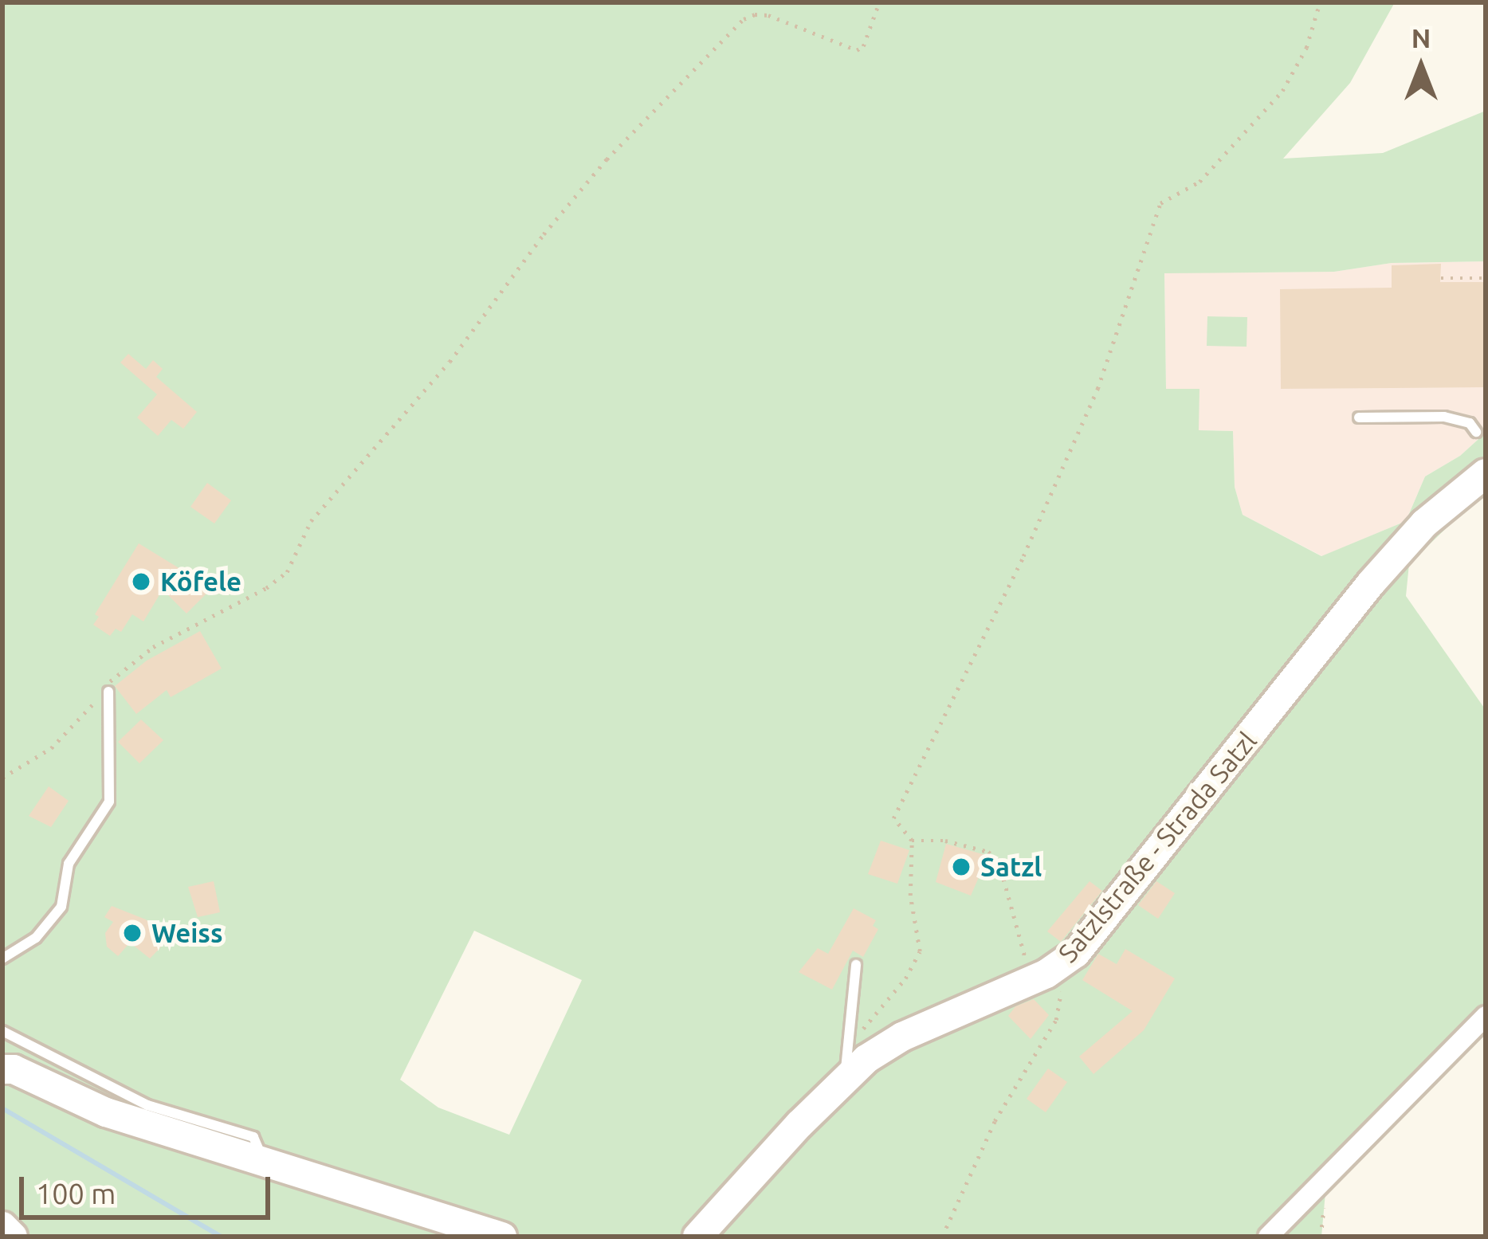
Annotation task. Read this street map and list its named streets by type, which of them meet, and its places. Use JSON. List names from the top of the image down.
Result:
{
  "streets": {
    "street": ["Satzlstraße - Strada Satzl"]
  },
  "places": ["Köfele", "Satzl", "Weiss"],
  "scale_bar": "100 m",
  "north": "top"
}
